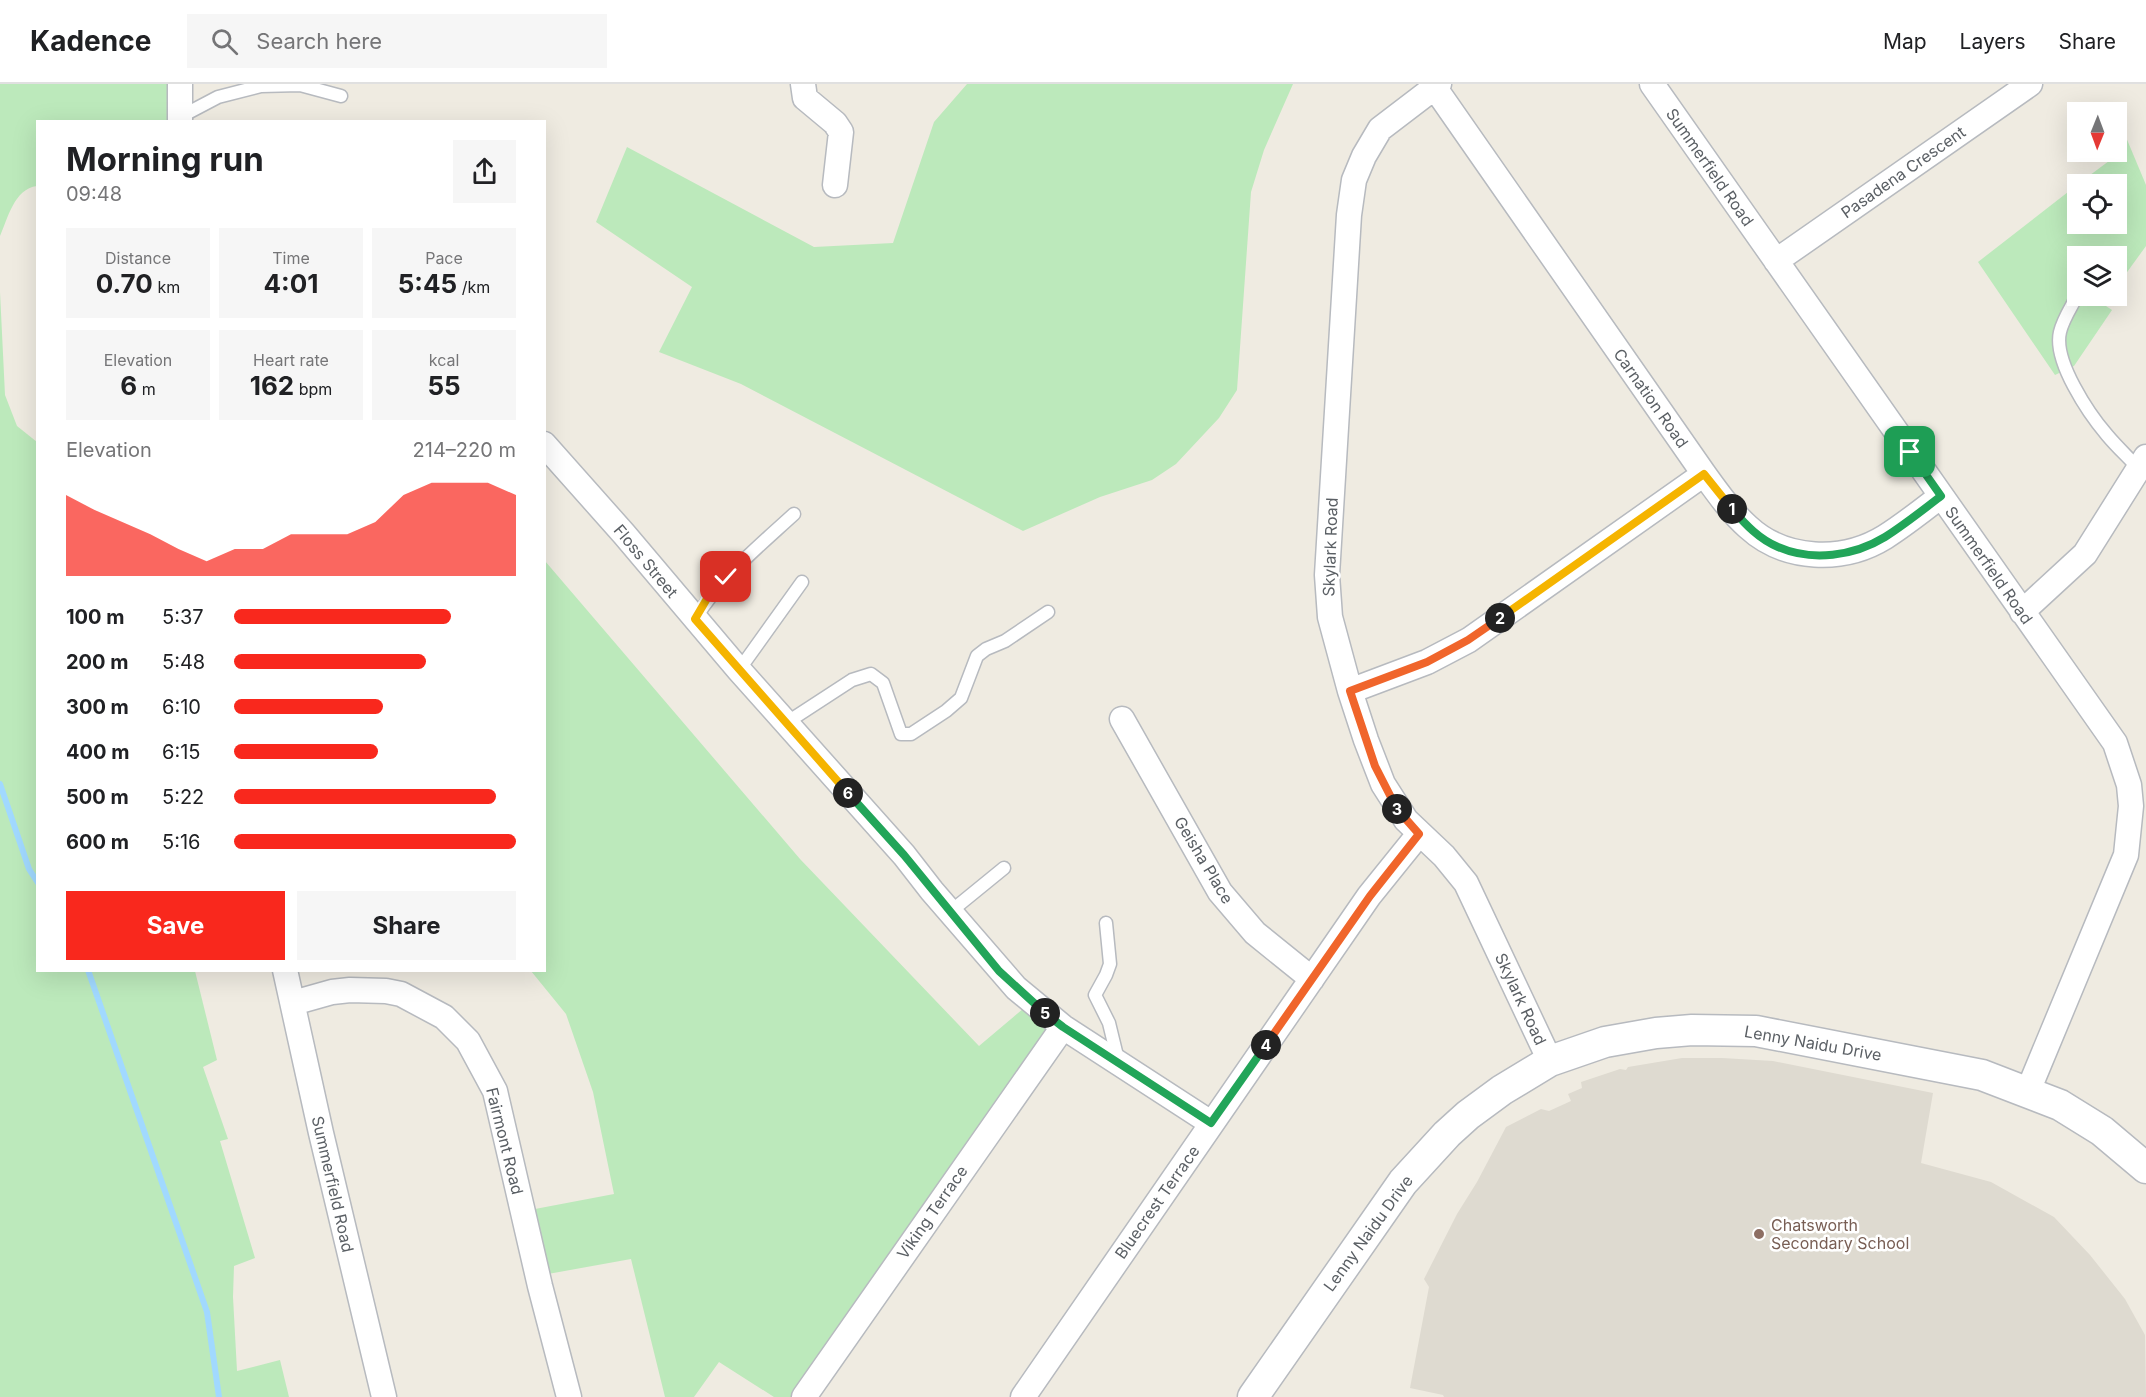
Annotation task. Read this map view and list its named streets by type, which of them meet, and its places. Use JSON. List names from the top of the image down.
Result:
{
  "streets": {
    "street": [
      "Summerfield Road",
      "Pasadena Crescent",
      "Carnation Road",
      "Skylark Road",
      "Floss Street",
      "Geisha Place",
      "Lenny Naidu Drive",
      "Fairmont Road",
      "Bluecrest Terrace",
      "Viking Terrace"
    ]
  },
  "crossings": [
    ["Summerfield Road", "Pasadena Crescent"],
    ["Summerfield Road", "Carnation Road"],
    ["Summerfield Road", "Lenny Naidu Drive"],
    ["Summerfield Road", "Fairmont Road"],
    ["Carnation Road", "Skylark Road"],
    ["Skylark Road", "Lenny Naidu Drive"],
    ["Skylark Road", "Bluecrest Terrace"],
    ["Floss Street", "Bluecrest Terrace"],
    ["Floss Street", "Viking Terrace"],
    ["Geisha Place", "Bluecrest Terrace"]
  ],
  "places": ["Chatsworth Secondary School"],
  "north": "bottom",
  "page": {
    "header": "Kadence",
    "search": "Search here",
    "nav": ["Map", "Layers", "Share"],
    "heading": ["Morning run", "09:48"],
    "stats": [
      ["Distance", "0.70 km"],
      ["Time", "4:01"],
      ["Pace", "5:45 /km"],
      ["Elevation", "6 m"],
      ["Heart rate", "162 bpm"],
      ["kcal", "55"]
    ],
    "chart": ["Elevation", "214–220 m"],
    "pins": [
      "1",
      "2",
      "6",
      "3",
      "5",
      "4"
    ],
    "list": [
      {
        "name": "100 m",
        "note": "5:37"
      },
      {
        "name": "200 m",
        "note": "5:48"
      },
      {
        "name": "300 m",
        "note": "6:10"
      },
      {
        "name": "400 m",
        "note": "6:15"
      },
      {
        "name": "500 m",
        "note": "5:22"
      },
      {
        "name": "600 m",
        "note": "5:16"
      }
    ],
    "buttons": ["Save", "Share"]
  }
}
